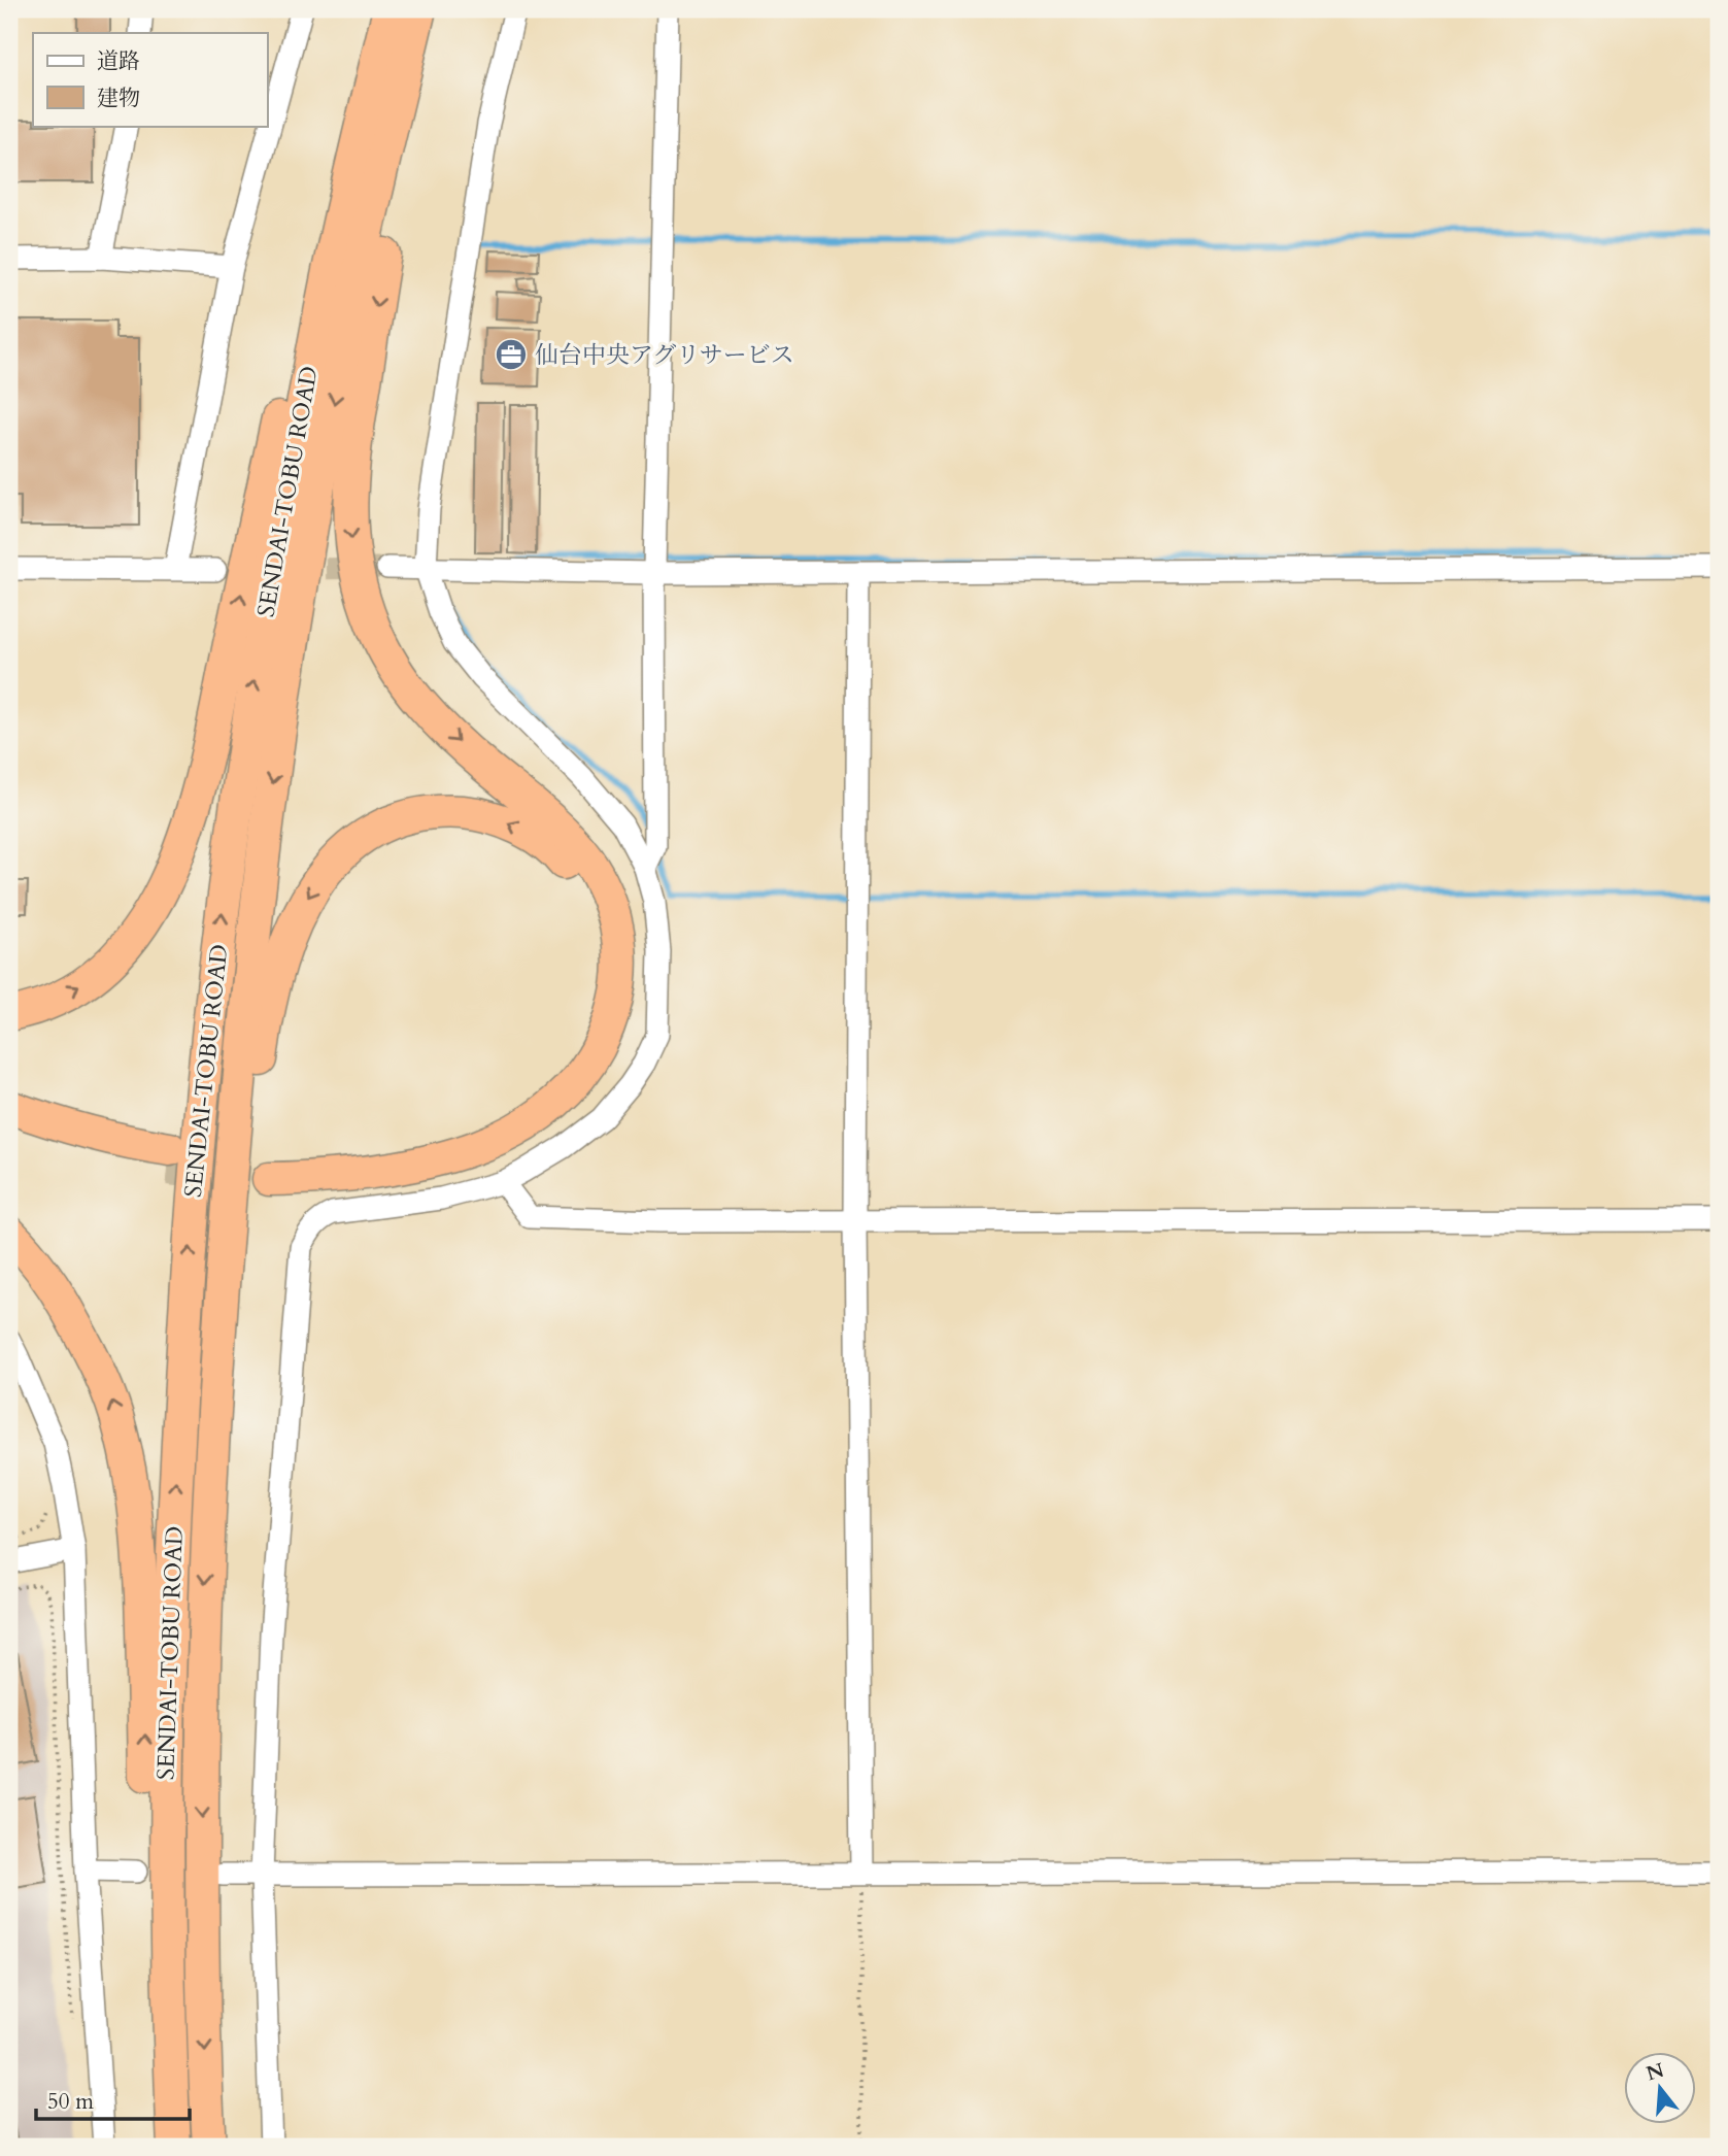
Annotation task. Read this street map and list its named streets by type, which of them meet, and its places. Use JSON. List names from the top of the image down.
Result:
{
  "streets": {
    "highway": ["SENDAI-TOBU ROAD"]
  },
  "places": {
    "office": ["仙台中央アグリサービス"]
  },
  "legend": ["道路", "建物"],
  "scale_bar": "50 m",
  "north": "top"
}
